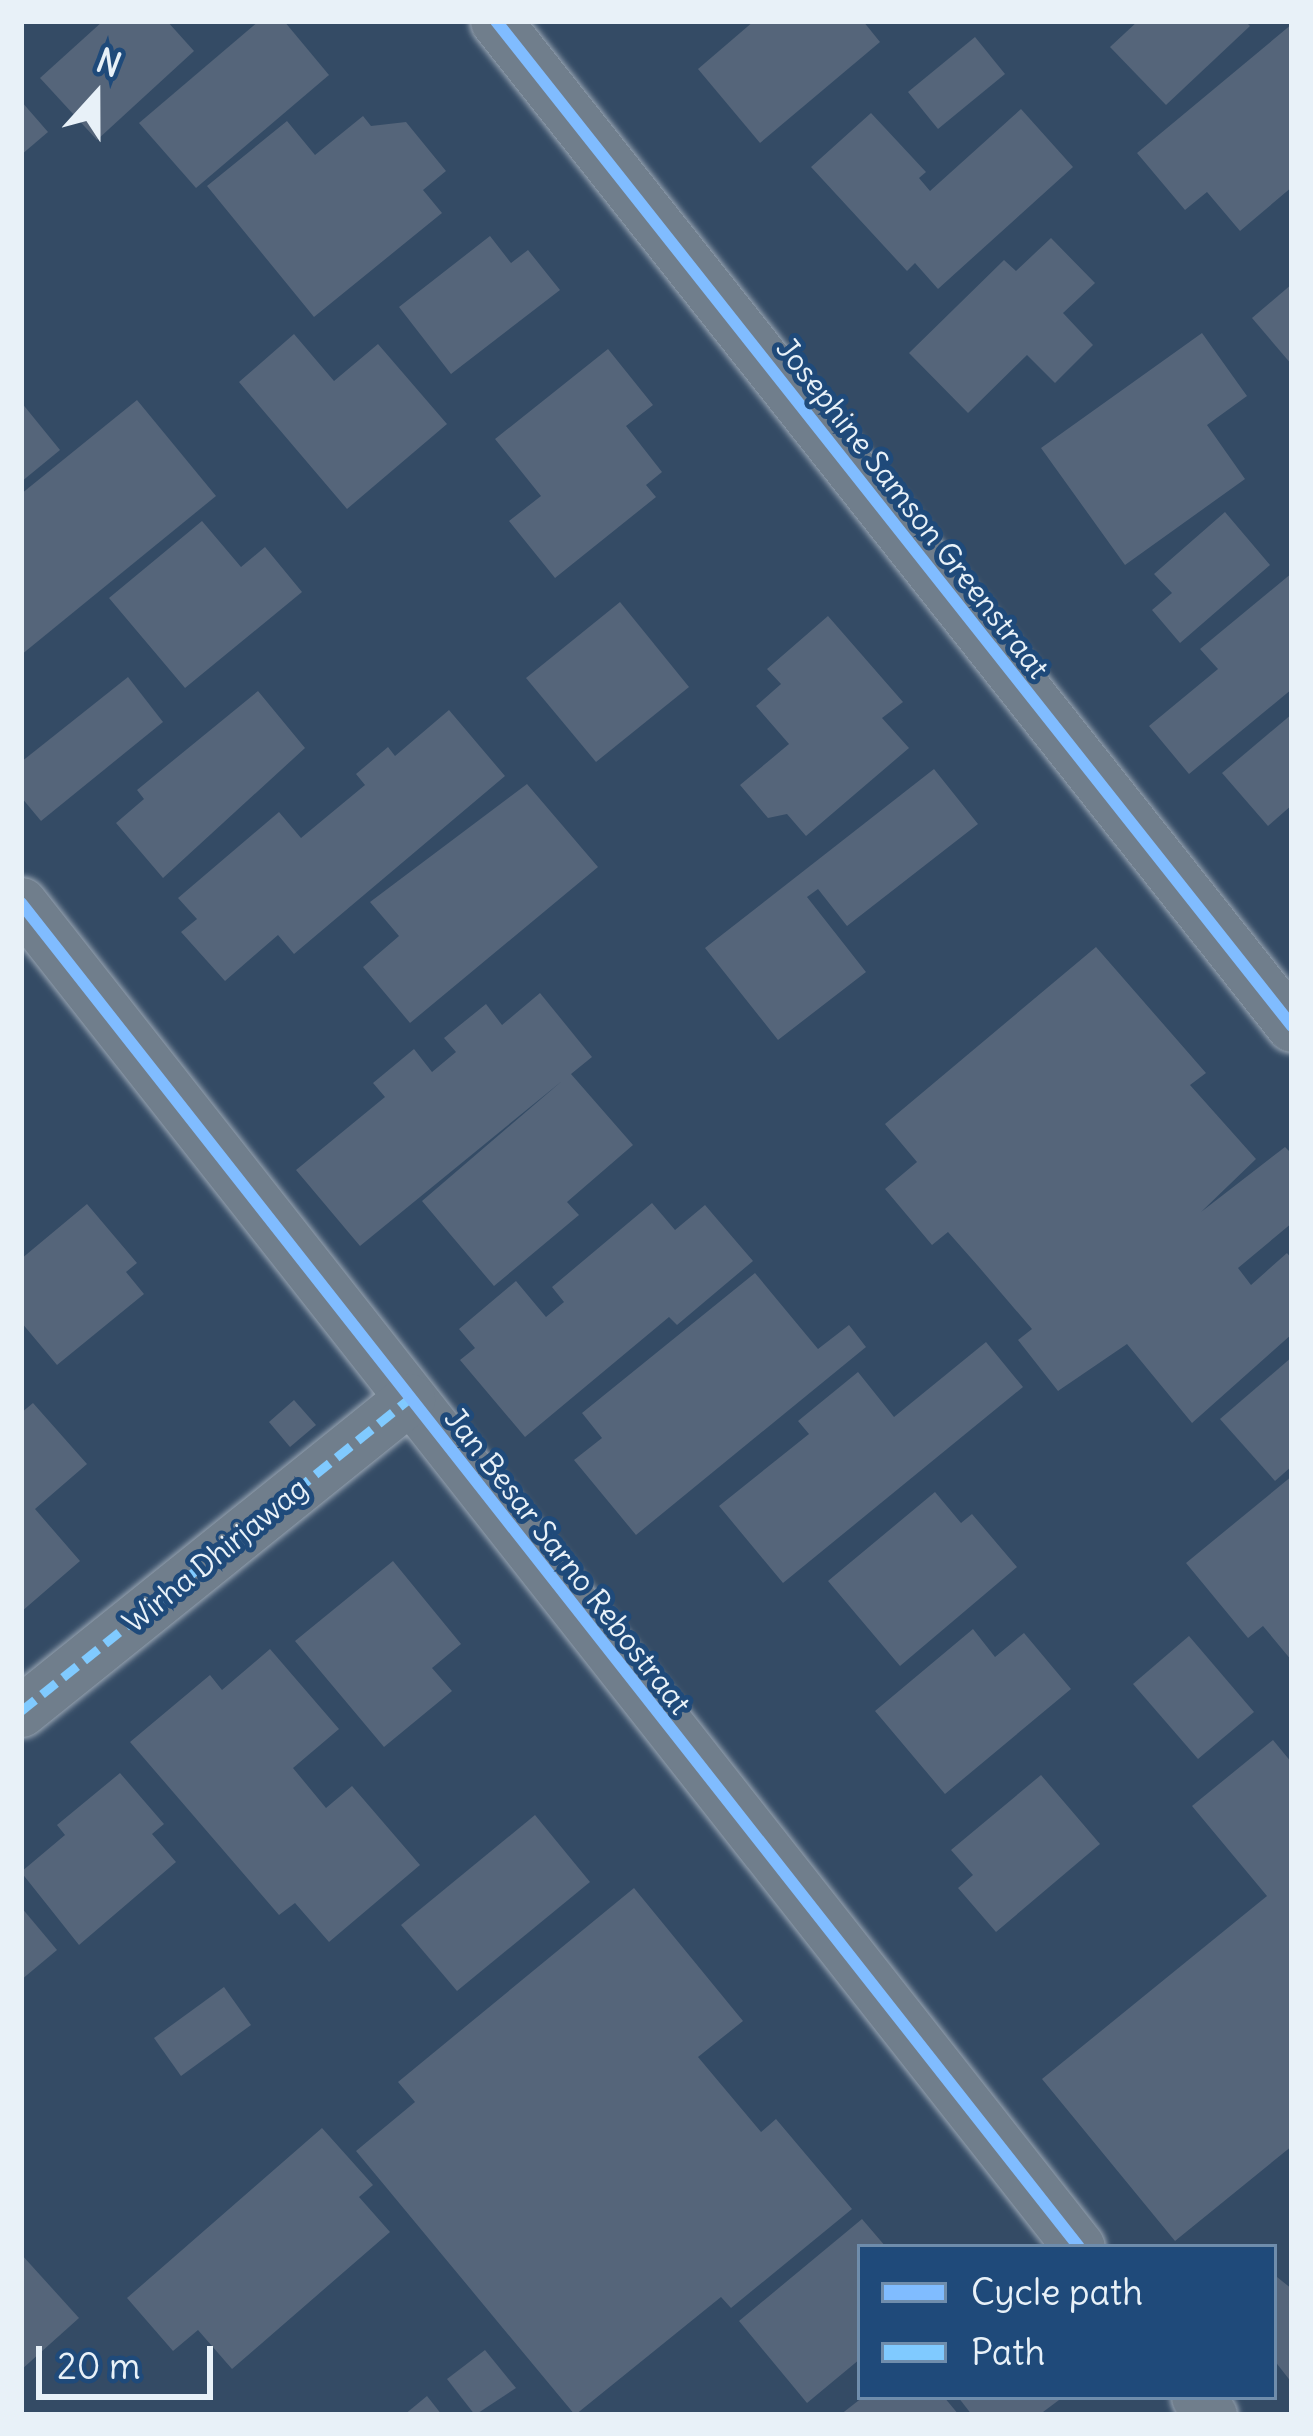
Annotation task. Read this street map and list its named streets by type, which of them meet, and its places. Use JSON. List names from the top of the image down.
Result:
{
  "streets": {
    "street": ["Josephine Samson Greenstraat", "Wirha Dhirjawag", "Jan Besar Sarno Rebostraat"]
  },
  "crossings": [
    ["Wirha Dhirjawag", "Jan Besar Sarno Rebostraat"]
  ],
  "legend": ["Cycle path", "Path"],
  "scale_bar": "20 m",
  "north": "top"
}
